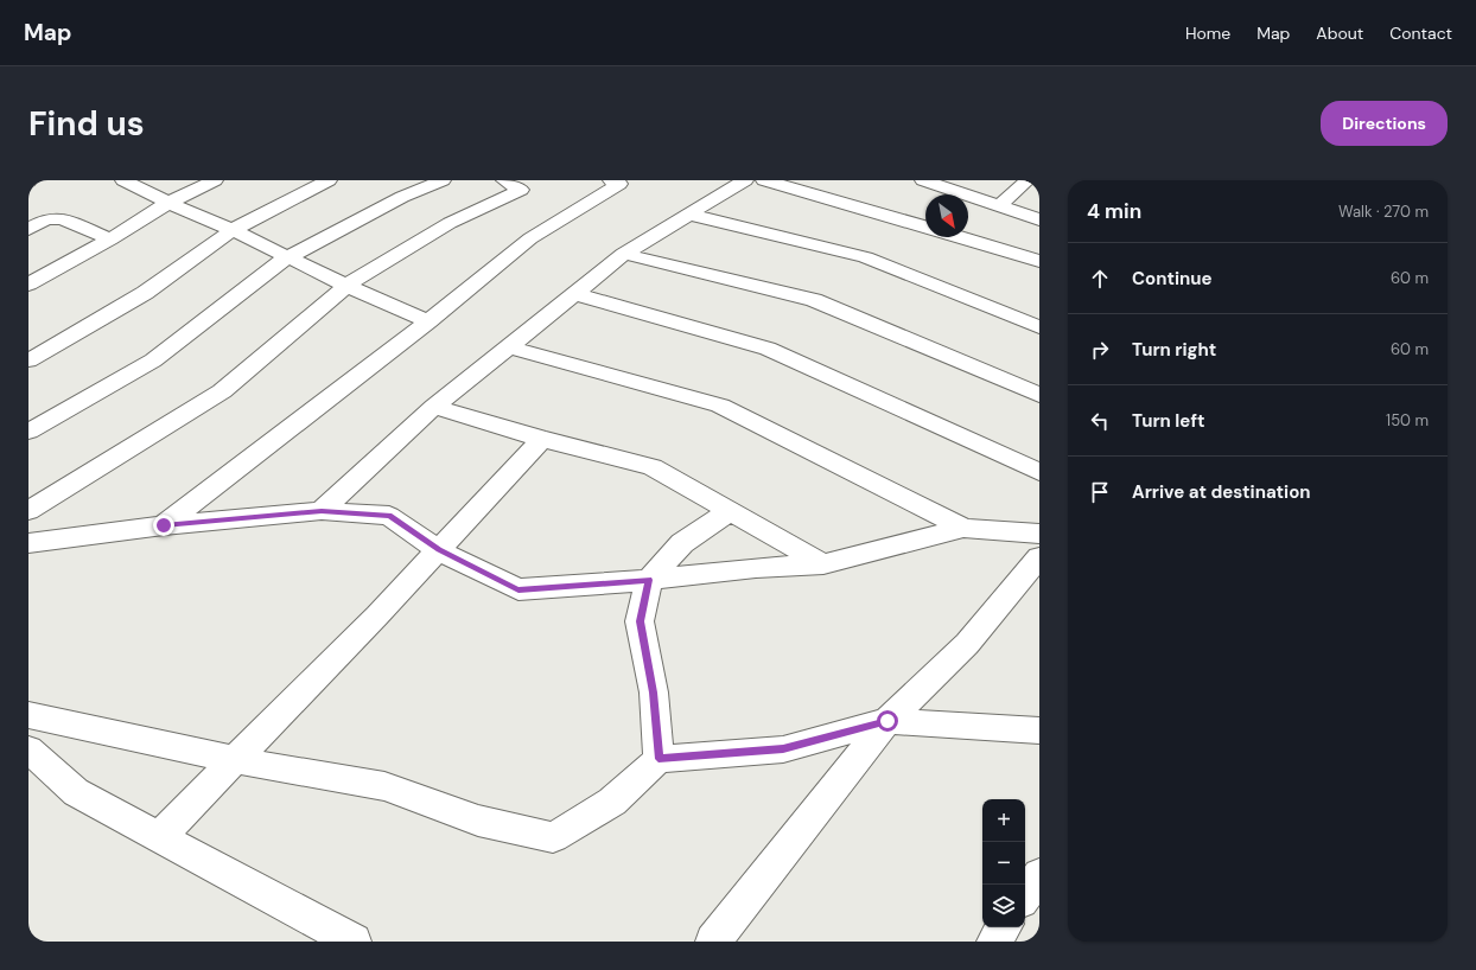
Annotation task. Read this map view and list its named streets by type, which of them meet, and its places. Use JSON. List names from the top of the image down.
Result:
{
  "north": "bottom right",
  "page": {
    "header": "Map",
    "nav": [
      "Home",
      "Map",
      "About",
      "Contact"
    ],
    "buttons": "Directions",
    "title": "Find us",
    "heading": ["4 min", "Walk · 270 m"],
    "list": [
      ["Continue", "60 m"],
      ["Turn right", "60 m"],
      ["Turn left", "150 m"],
      "Arrive at destination"
    ],
    "map_buttons": ["+", "−"]
  }
}
